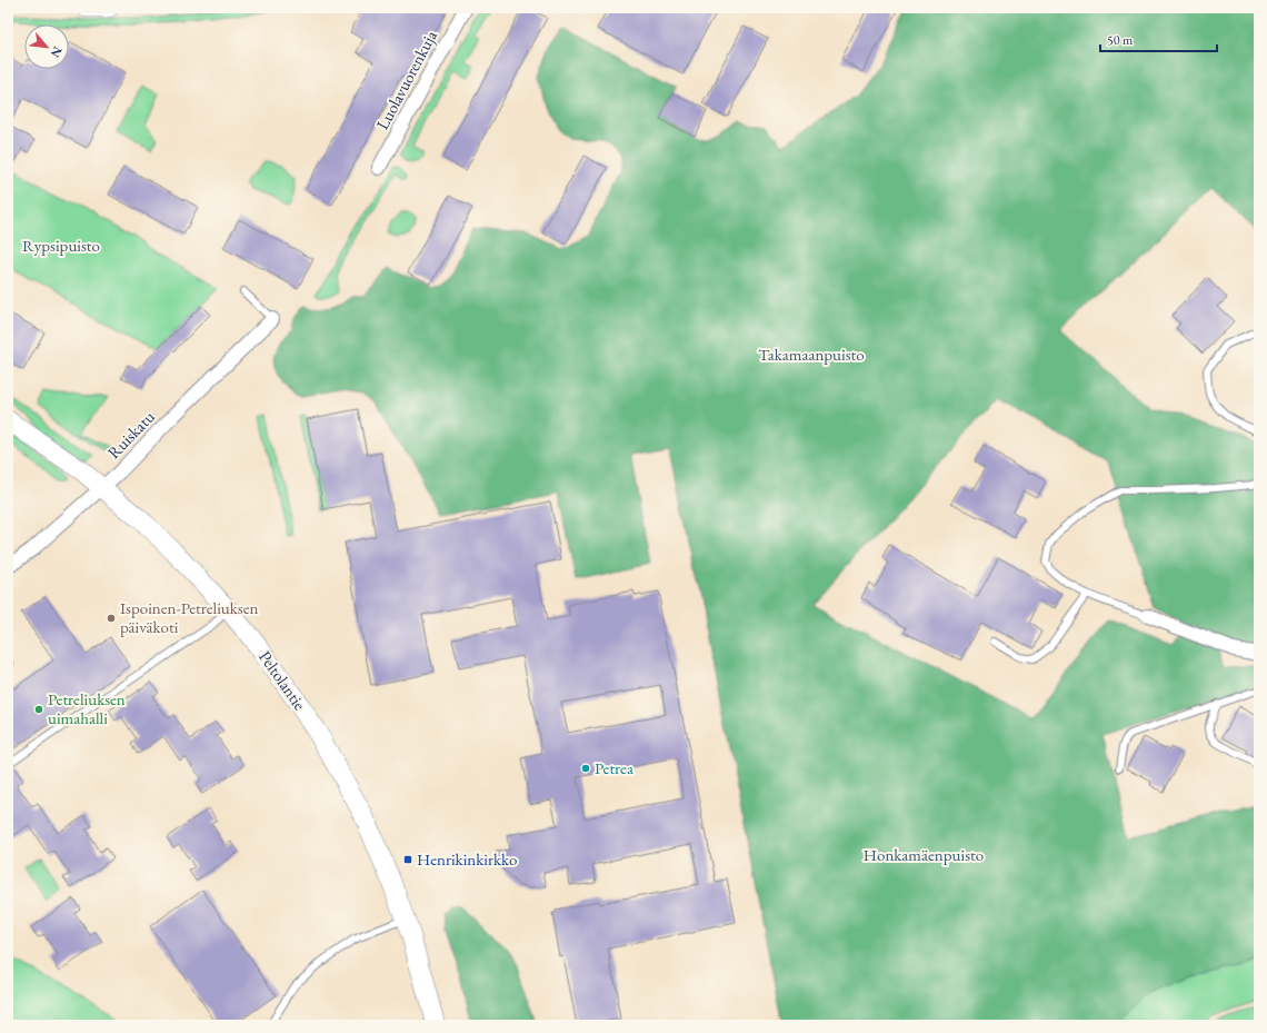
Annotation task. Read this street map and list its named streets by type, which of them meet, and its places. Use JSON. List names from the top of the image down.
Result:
{
  "streets": {
    "street": ["Luolavuorenkuja", "Ruiskatu", "Peltolantie"]
  },
  "crossings": [
    ["Ruiskatu", "Peltolantie"]
  ],
  "parks": ["Rypsipuisto", "Takamaanpuisto", "Honkamäenpuisto"],
  "places": {
    "other": ["Ispoinen-Petreliuksen päiväkoti", "Petreliuksen uimahalli", "Petrea"],
    "transit": ["Henrikinkirkko"]
  },
  "scale_bar": "50 m",
  "north": "bottom right"
}
